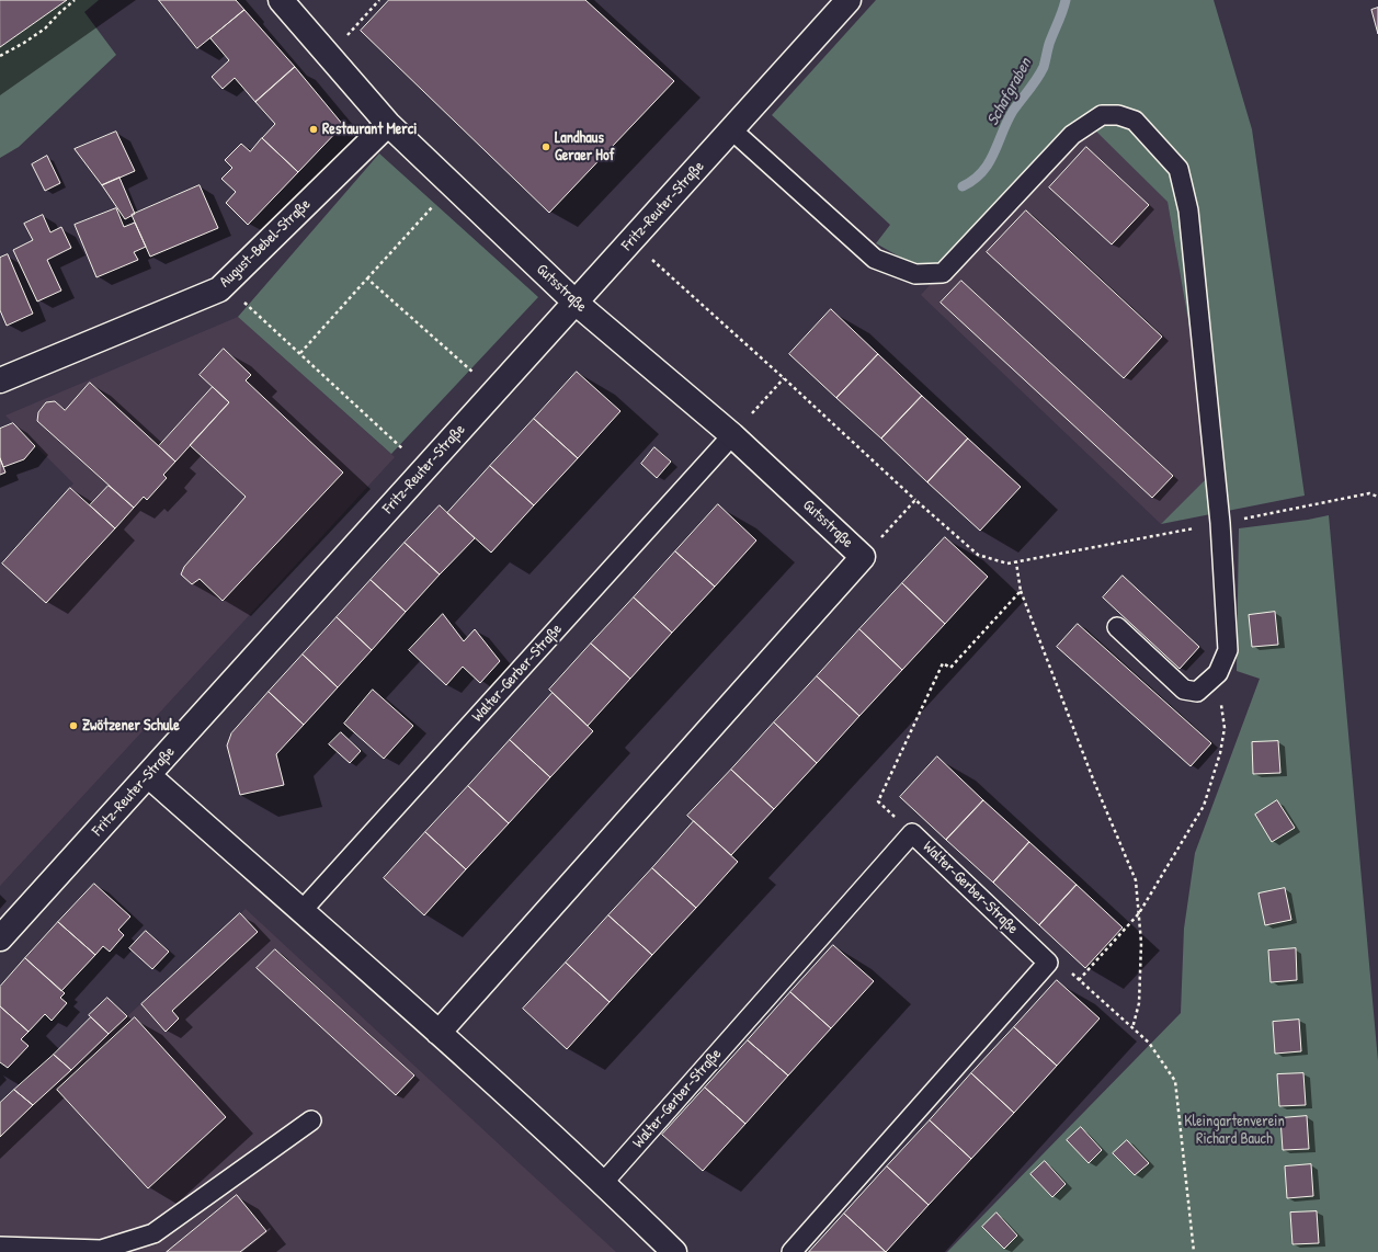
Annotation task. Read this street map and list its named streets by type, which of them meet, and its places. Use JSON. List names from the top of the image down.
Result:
{
  "streets": {
    "street": ["Fritz-Reuter-Straße", "August-Bebel-Straße", "Gutsstraße"],
    "lane": ["Walter-Gerber-Straße"]
  },
  "crossings": [
    ["Fritz-Reuter-Straße", "Gutsstraße"],
    ["August-Bebel-Straße", "Gutsstraße"],
    ["Gutsstraße", "Walter-Gerber-Straße"]
  ],
  "water": ["Schafgraben"],
  "parks": ["Kleingartenverein Richard Bauch"],
  "places": ["Restaurant Merci", "Landhaus Geraer Hof", "Zwötzener Schule"]
}
